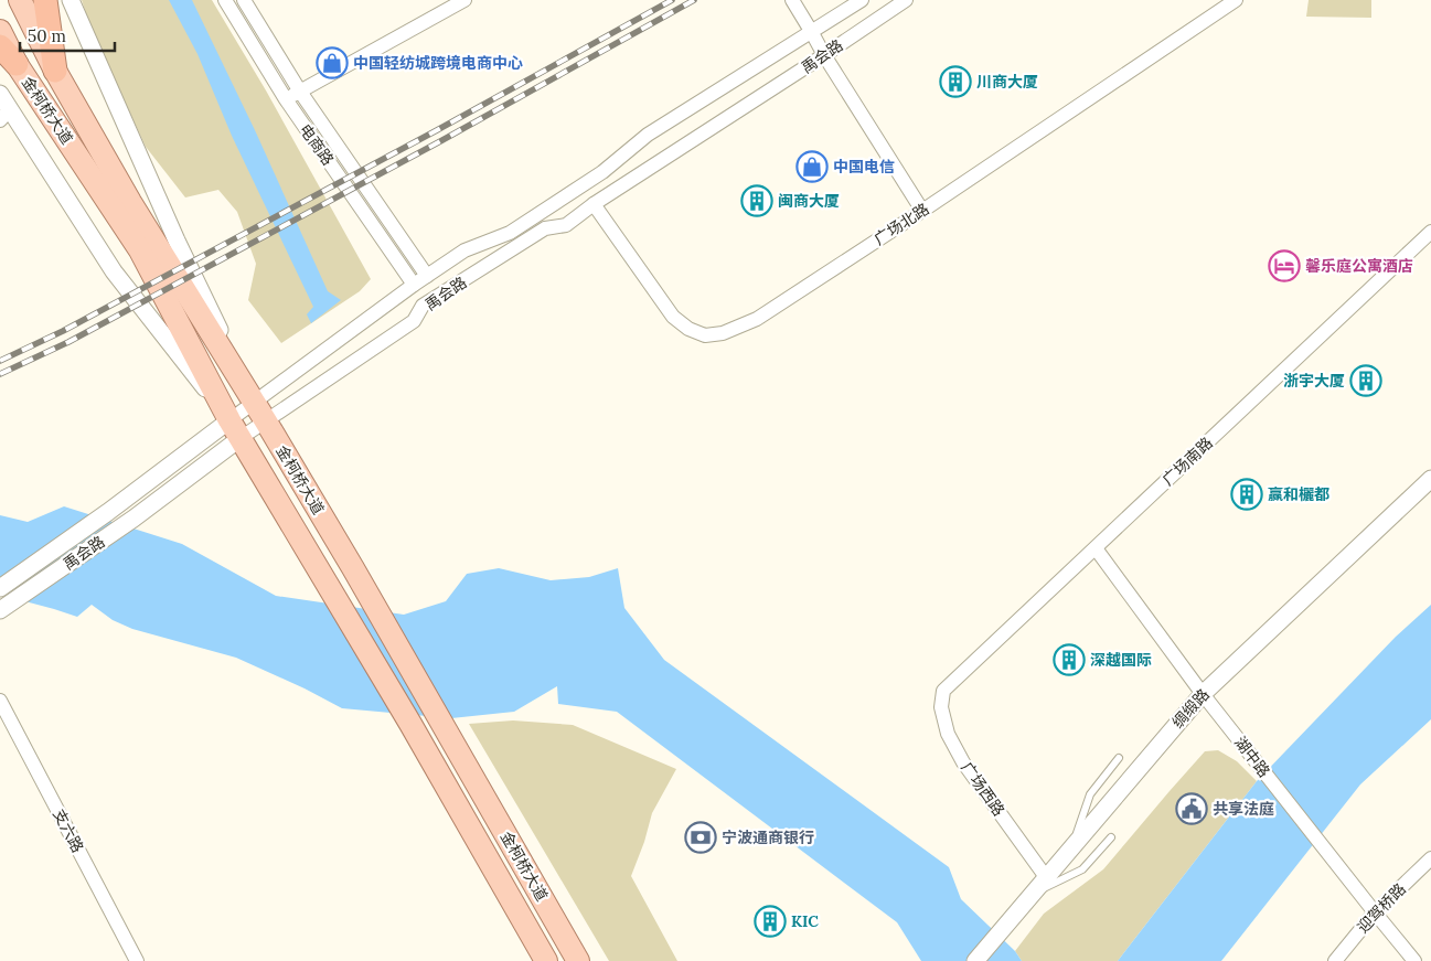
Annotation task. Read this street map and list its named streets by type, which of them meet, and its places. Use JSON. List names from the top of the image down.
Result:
{
  "streets": {
    "main road": ["金柯桥大道"],
    "street": [
      "禹会路",
      "电商路",
      "广场北路",
      "广场南路",
      "绸缎路",
      "湖中路",
      "广场西路",
      "支六路",
      "迎驾桥路"
    ]
  },
  "crossings": [
    ["禹会路", "金柯桥大道"],
    ["禹会路", "电商路"],
    ["禹会路", "广场北路"],
    ["广场南路", "湖中路"],
    ["广场南路", "广场西路"],
    ["绸缎路", "湖中路"],
    ["绸缎路", "广场西路"],
    ["湖中路", "迎驾桥路"]
  ],
  "places": {
    "shop": ["中国轻纺城跨境电商中心", "中国电信"],
    "building": [
      "川商大厦",
      "闽商大厦",
      "浙宇大厦",
      "赢和欐都",
      "深越国际",
      "KIC"
    ],
    "hotel": ["馨乐庭公寓酒店"],
    "public building": ["共享法庭"],
    "bank": ["宁波通商银行"]
  },
  "scale_bar": "50 m"
}
